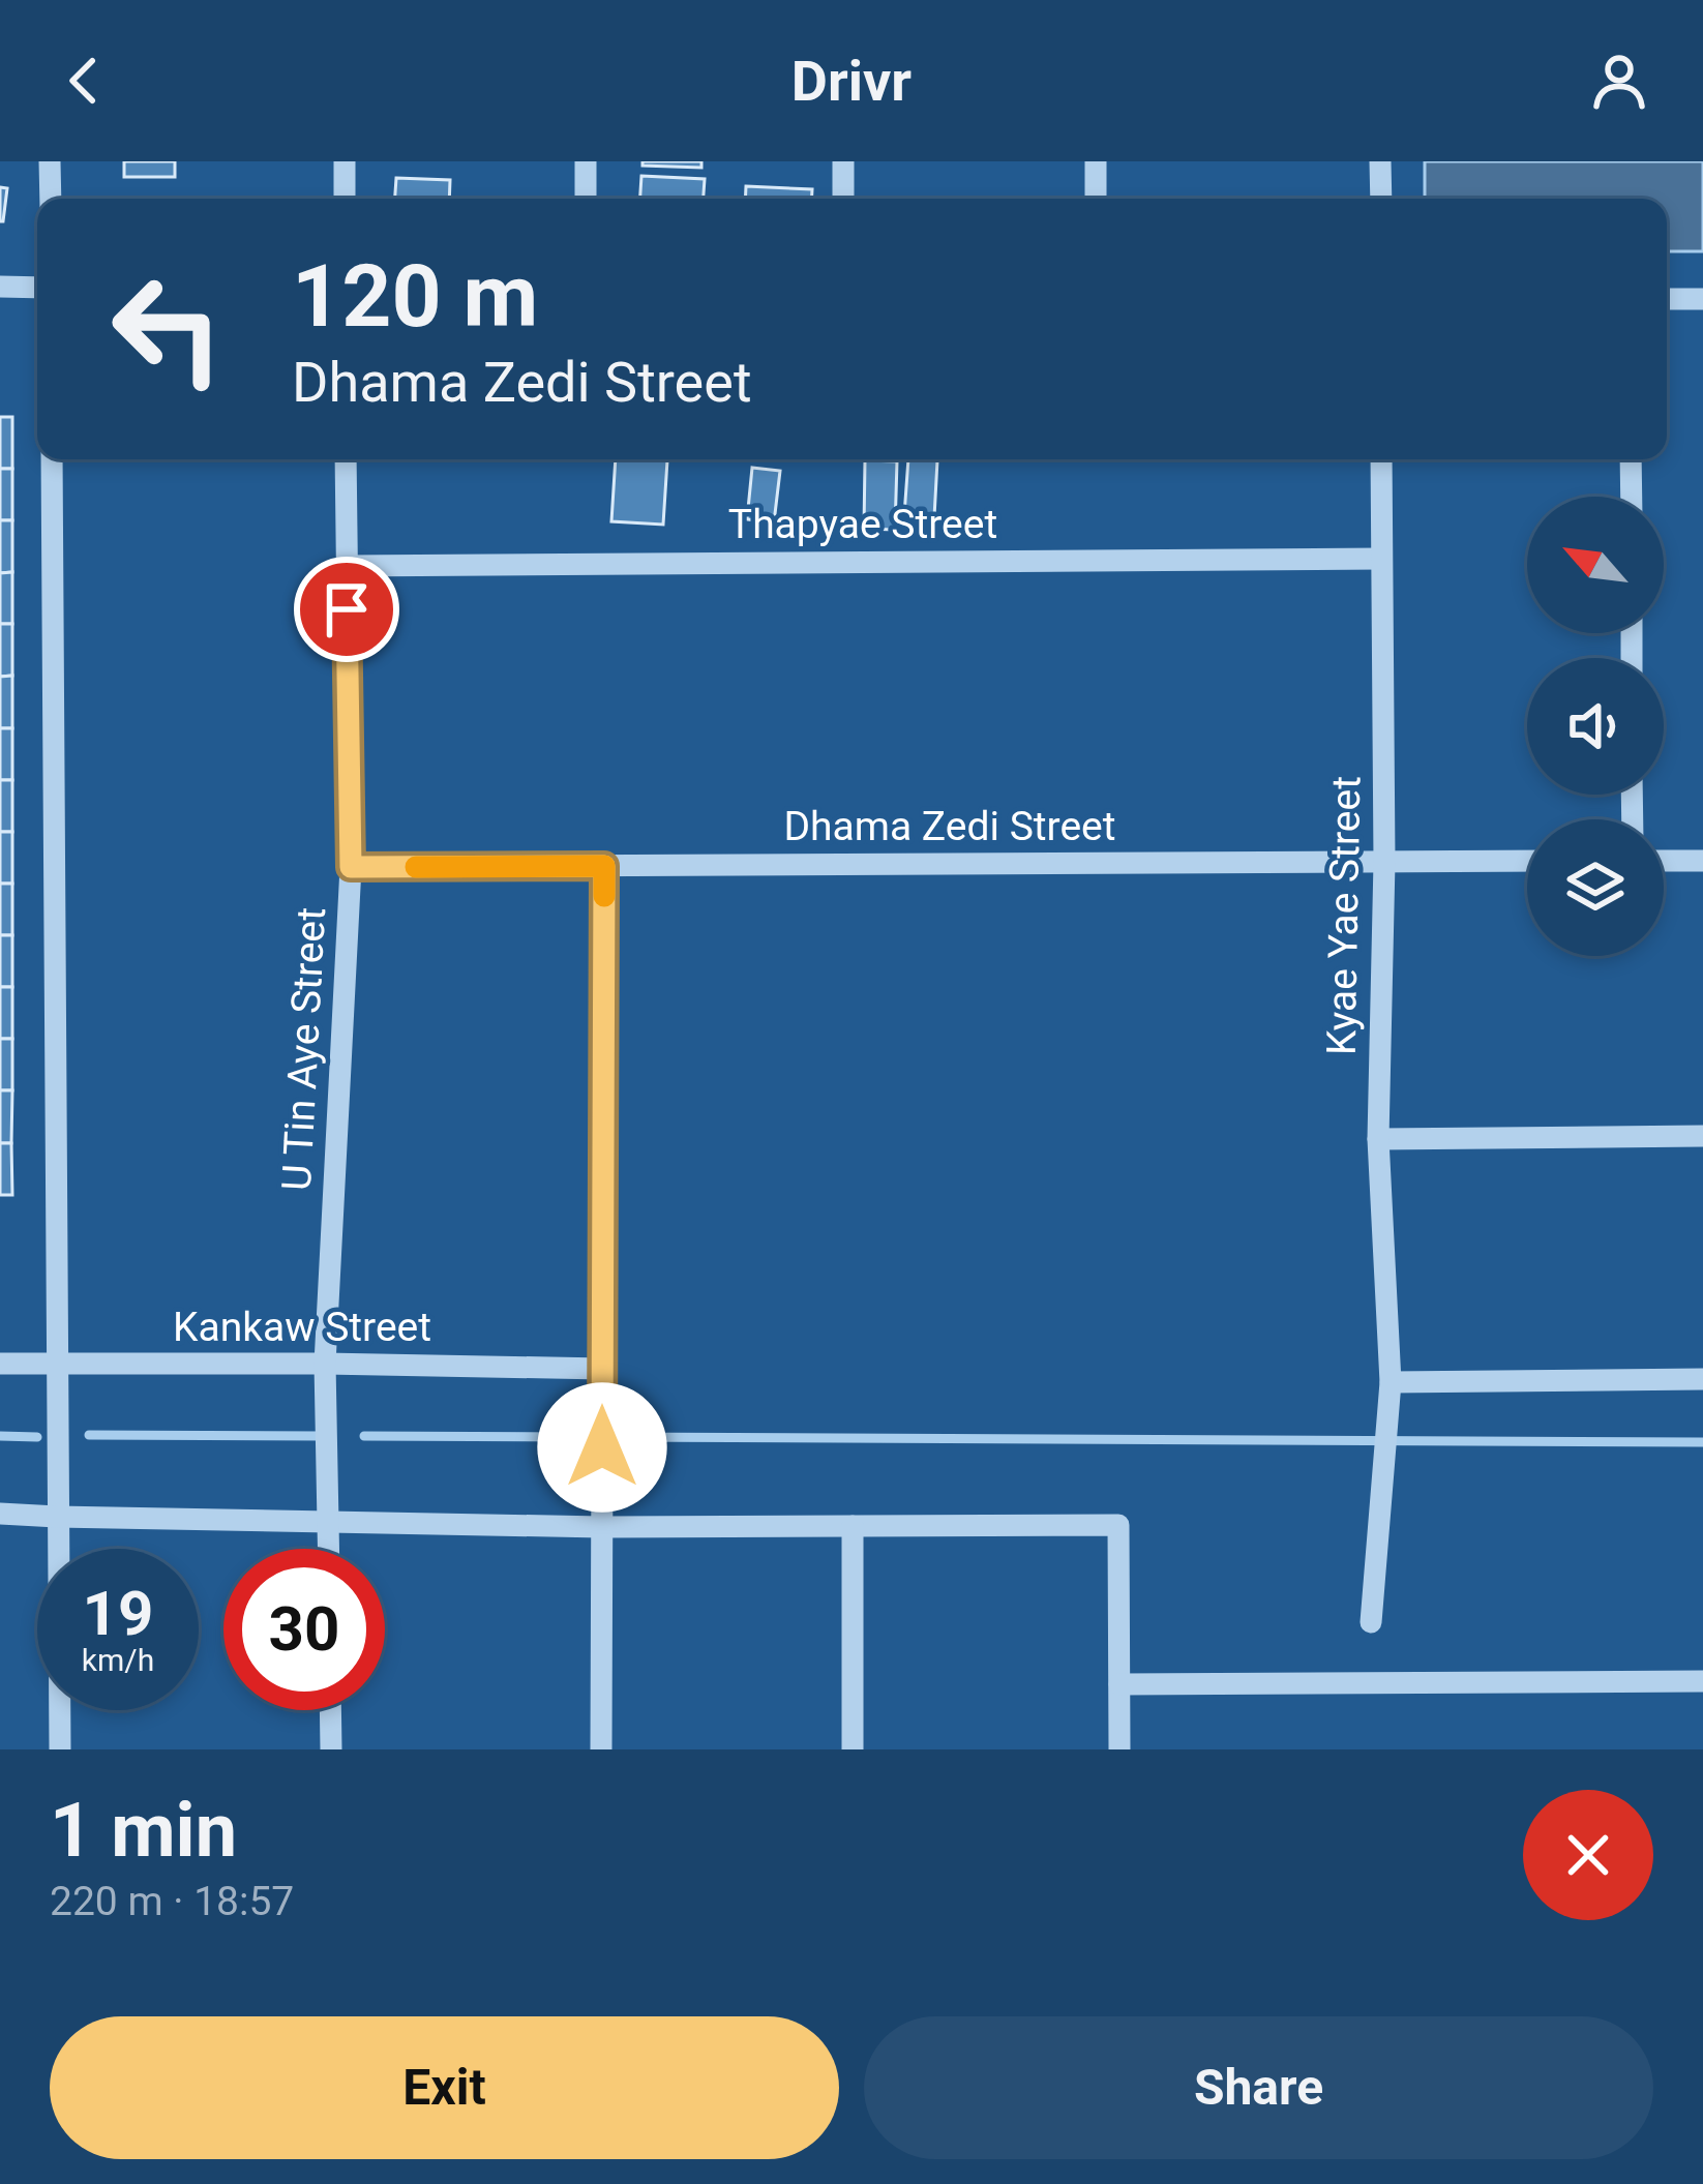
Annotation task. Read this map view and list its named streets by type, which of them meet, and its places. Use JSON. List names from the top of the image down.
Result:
{
  "streets": {
    "street": [
      "Thapyae Street",
      "Dhama Zedi Street",
      "Kyae Yae Street",
      "U Tin Aye Street",
      "Kankaw Street"
    ]
  },
  "crossings": [
    ["Thapyae Street", "Kyae Yae Street"],
    ["Thapyae Street", "U Tin Aye Street"],
    ["Dhama Zedi Street", "Kyae Yae Street"],
    ["Dhama Zedi Street", "U Tin Aye Street"],
    ["U Tin Aye Street", "Kankaw Street"]
  ],
  "north": "top left",
  "page": {
    "header": "Drivr",
    "turn": ["120 m", "Dhama Zedi Street"],
    "speed": "19 km/h",
    "limit": "30",
    "heading": ["1 min", "220 m · 18:57"],
    "buttons": ["Exit", "Share"]
  }
}
